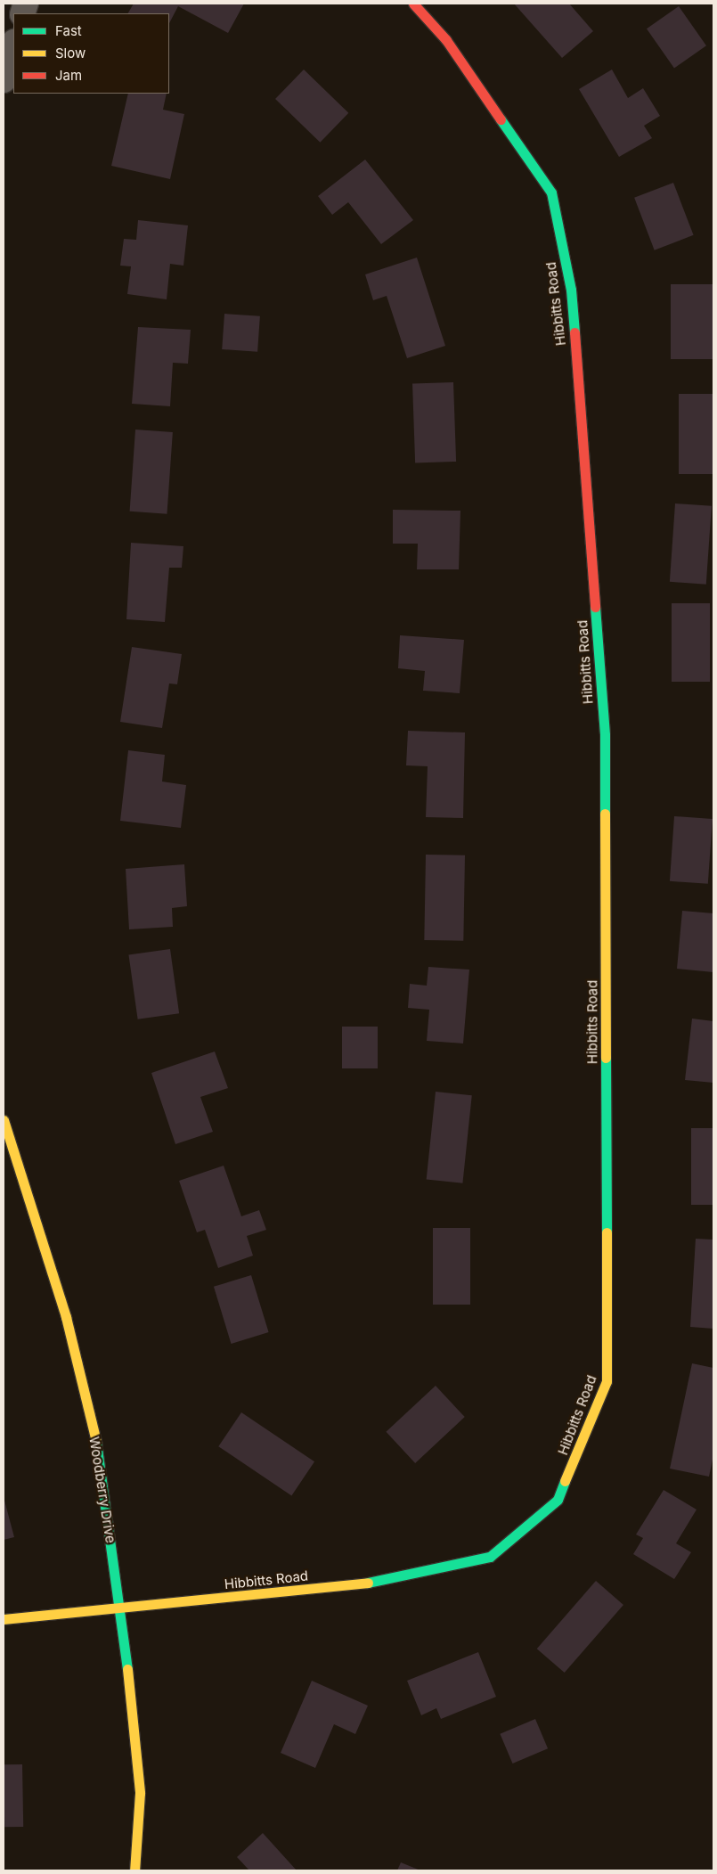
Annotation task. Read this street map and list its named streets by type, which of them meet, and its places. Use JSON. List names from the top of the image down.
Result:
{
  "streets": {
    "street": ["Hibbitts Road", "Woodberry Drive"]
  },
  "crossings": [
    ["Hibbitts Road", "Woodberry Drive"]
  ],
  "legend": ["Fast", "Slow", "Jam"]
}
